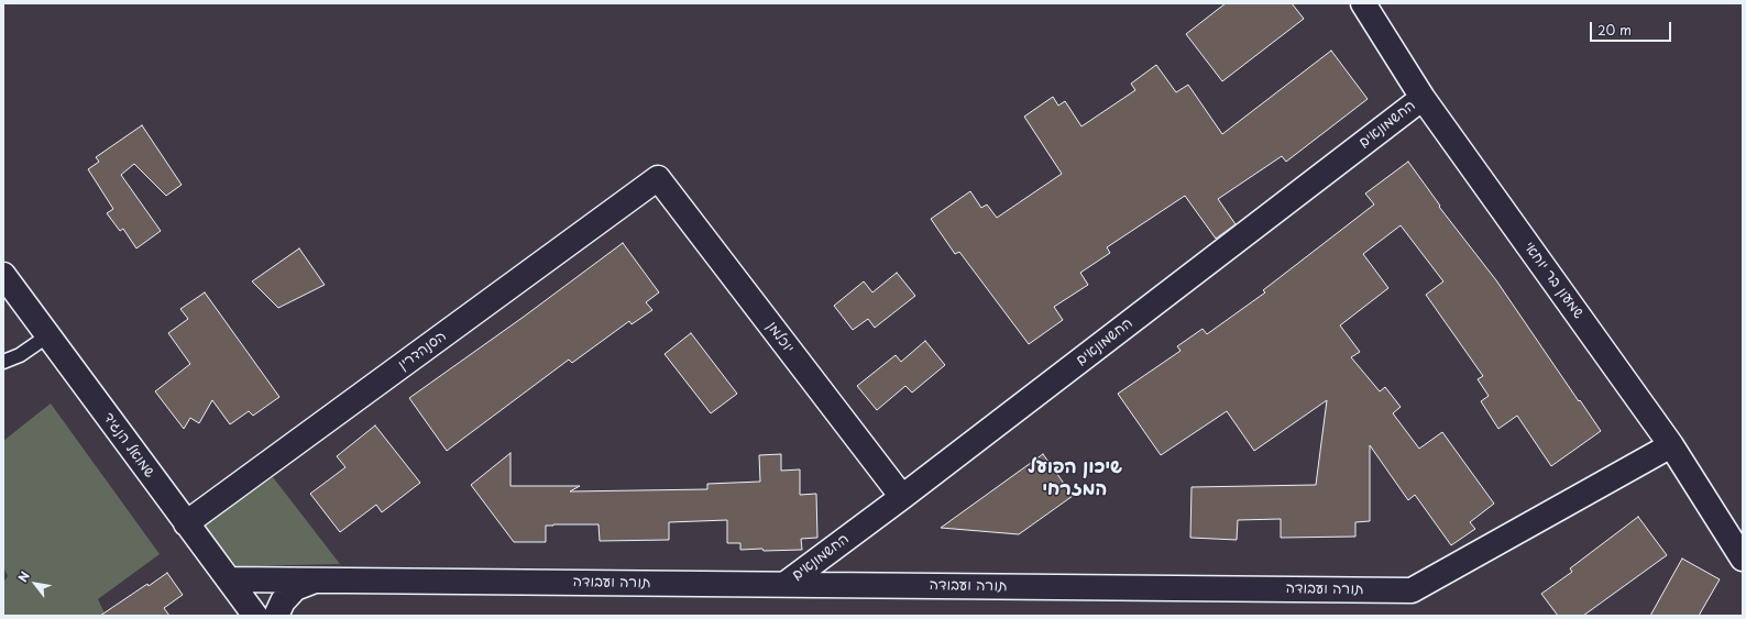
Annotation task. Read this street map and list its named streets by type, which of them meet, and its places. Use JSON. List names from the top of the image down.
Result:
{
  "streets": {
    "street": [
      "החשמונאים",
      "שמעון בר יוחאי",
      "יוכלמן",
      "הסנהדרין",
      "שמואל הנגיד",
      "תורה ועבודה"
    ]
  },
  "crossings": [
    ["החשמונאים", "שמעון בר יוחאי"],
    ["החשמונאים", "יוכלמן"],
    ["החשמונאים", "תורה ועבודה"],
    ["שמעון בר יוחאי", "תורה ועבודה"],
    ["יוכלמן", "הסנהדרין"],
    ["הסנהדרין", "שמואל הנגיד"],
    ["שמואל הנגיד", "תורה ועבודה"]
  ],
  "districts": ["שיכון הפועל המזרחי"],
  "scale_bar": "20 m",
  "north": "top left"
}
